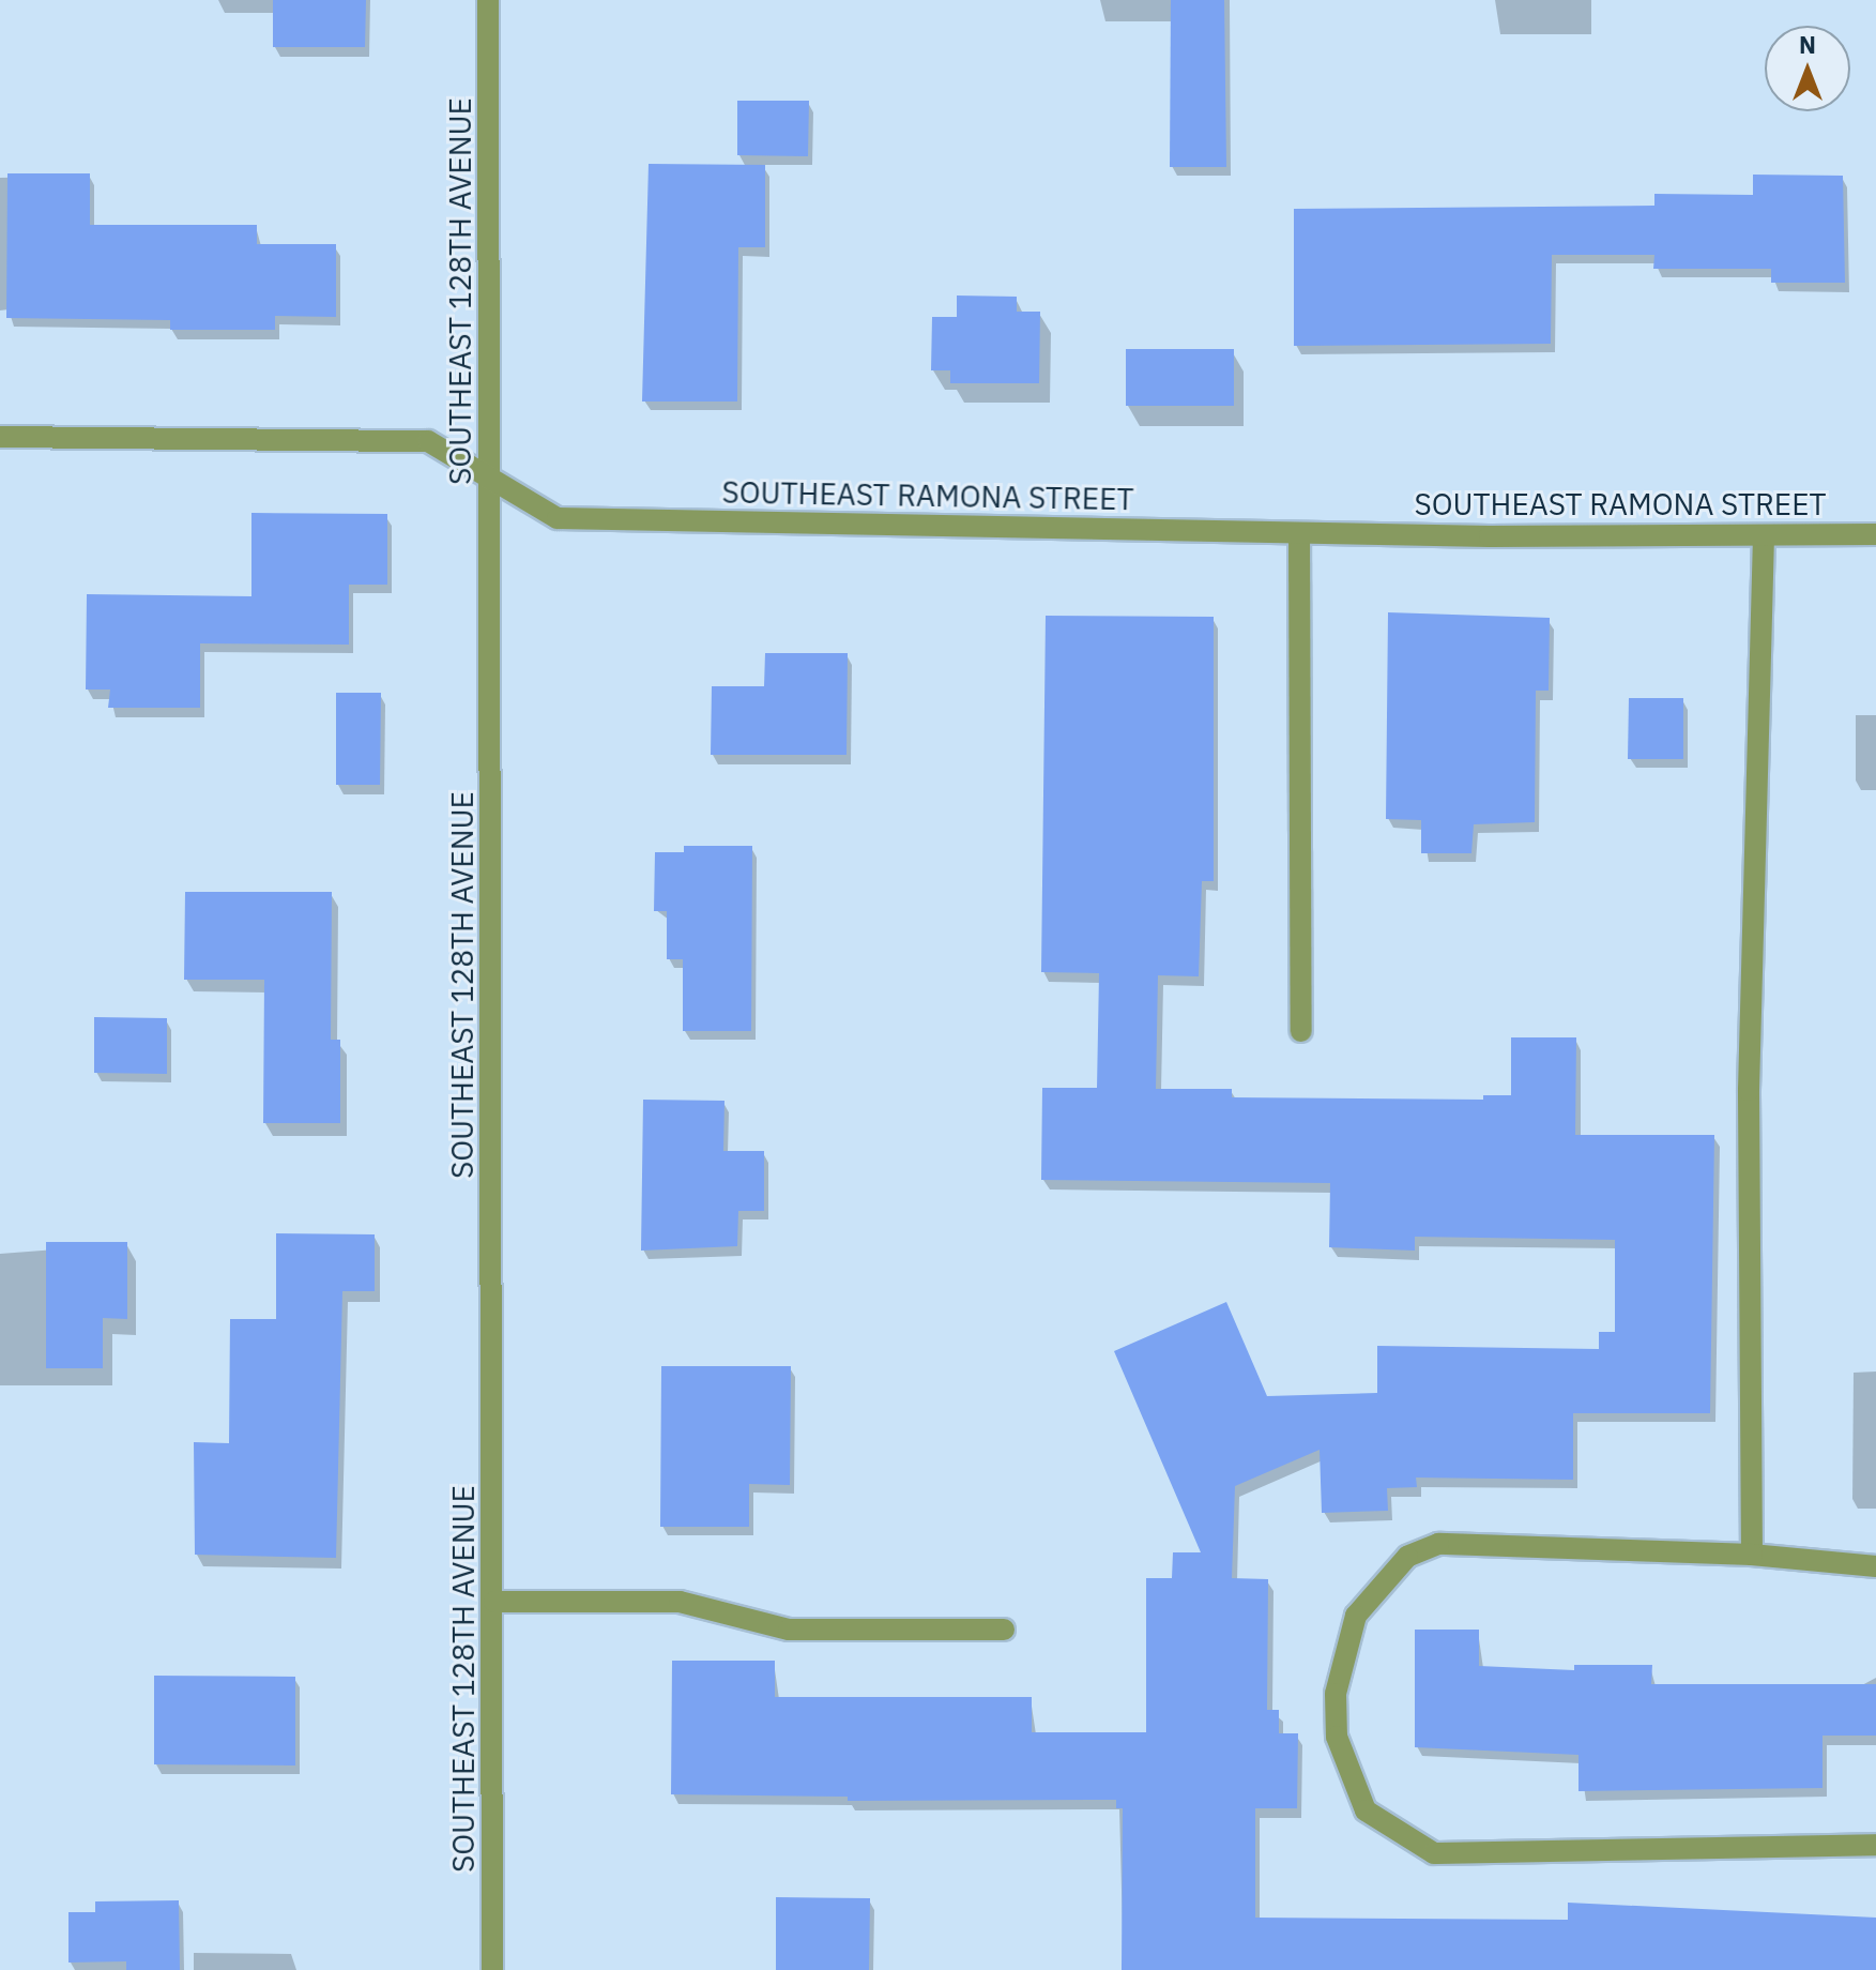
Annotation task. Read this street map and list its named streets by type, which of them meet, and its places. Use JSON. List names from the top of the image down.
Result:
{
  "streets": {
    "street": ["SOUTHEAST 128TH AVENUE", "SOUTHEAST RAMONA STREET"]
  },
  "crossings": [
    ["SOUTHEAST 128TH AVENUE", "SOUTHEAST RAMONA STREET"]
  ],
  "north": "top"
}
